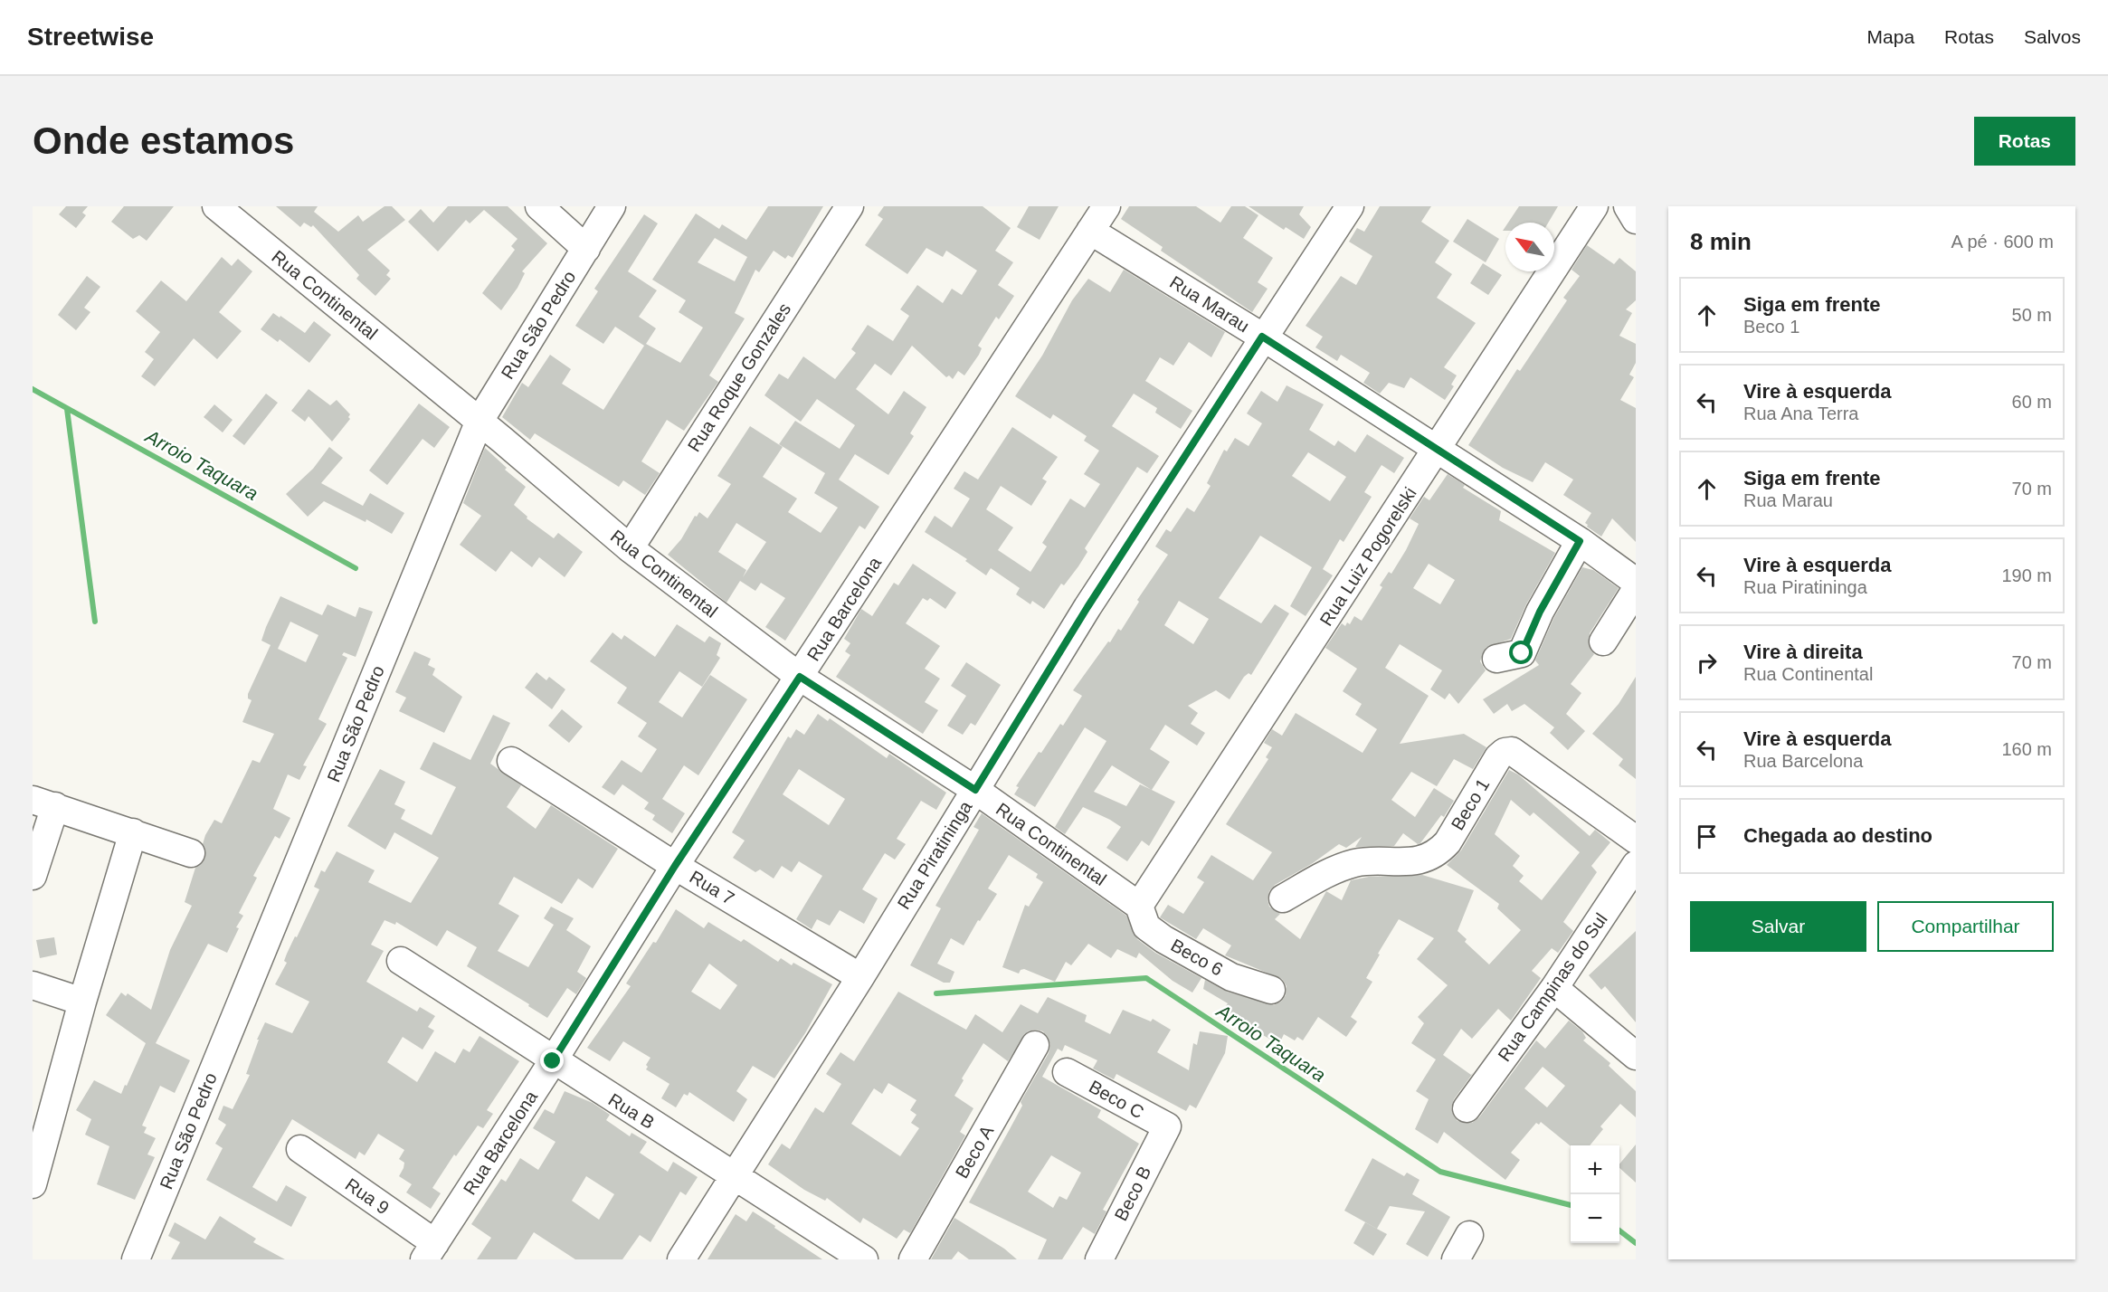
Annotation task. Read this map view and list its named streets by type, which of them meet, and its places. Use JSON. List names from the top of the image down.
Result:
{
  "streets": {
    "street": [
      "Rua Continental",
      "Rua Marau",
      "Rua São Pedro",
      "Rua Roque Gonzales",
      "Rua Luiz Pogorelski",
      "Rua Barcelona",
      "Beco 1",
      "Rua Piratininga",
      "Rua 7",
      "Beco 6",
      "Rua Campinas do Sul",
      "Beco C",
      "Rua B",
      "Beco A",
      "Beco B",
      "Rua 9"
    ]
  },
  "crossings": [
    ["Rua Continental", "Rua São Pedro"],
    ["Rua Continental", "Rua Roque Gonzales"],
    ["Rua Continental", "Rua Luiz Pogorelski"],
    ["Rua Continental", "Rua Barcelona"],
    ["Rua Continental", "Rua Piratininga"],
    ["Rua Continental", "Beco 6"],
    ["Rua Marau", "Rua Luiz Pogorelski"],
    ["Rua Marau", "Rua Barcelona"],
    ["Rua Marau", "Rua Piratininga"],
    ["Rua Luiz Pogorelski", "Beco 6"],
    ["Rua Barcelona", "Rua 7"],
    ["Rua Barcelona", "Rua B"],
    ["Rua Barcelona", "Rua 9"],
    ["Rua Piratininga", "Rua 7"],
    ["Rua Piratininga", "Rua B"],
    ["Beco C", "Beco B"]
  ],
  "water": ["Arroio Taquara"],
  "north": "top left",
  "page": {
    "header": "Streetwise",
    "nav": ["Mapa", "Rotas", "Salvos"],
    "buttons": [
      "Rotas",
      ["Salvar", "Compartilhar"]
    ],
    "title": "Onde estamos",
    "heading": ["8 min", "A pé · 600 m"],
    "list": [
      ["Siga em frente", "Beco 1", "50 m"],
      ["Vire à esquerda", "Rua Ana Terra", "60 m"],
      ["Siga em frente", "Rua Marau", "70 m"],
      ["Vire à esquerda", "Rua Piratininga", "190 m"],
      ["Vire à direita", "Rua Continental", "70 m"],
      ["Vire à esquerda", "Rua Barcelona", "160 m"],
      "Chegada ao destino"
    ],
    "map_buttons": ["+", "−"]
  }
}
